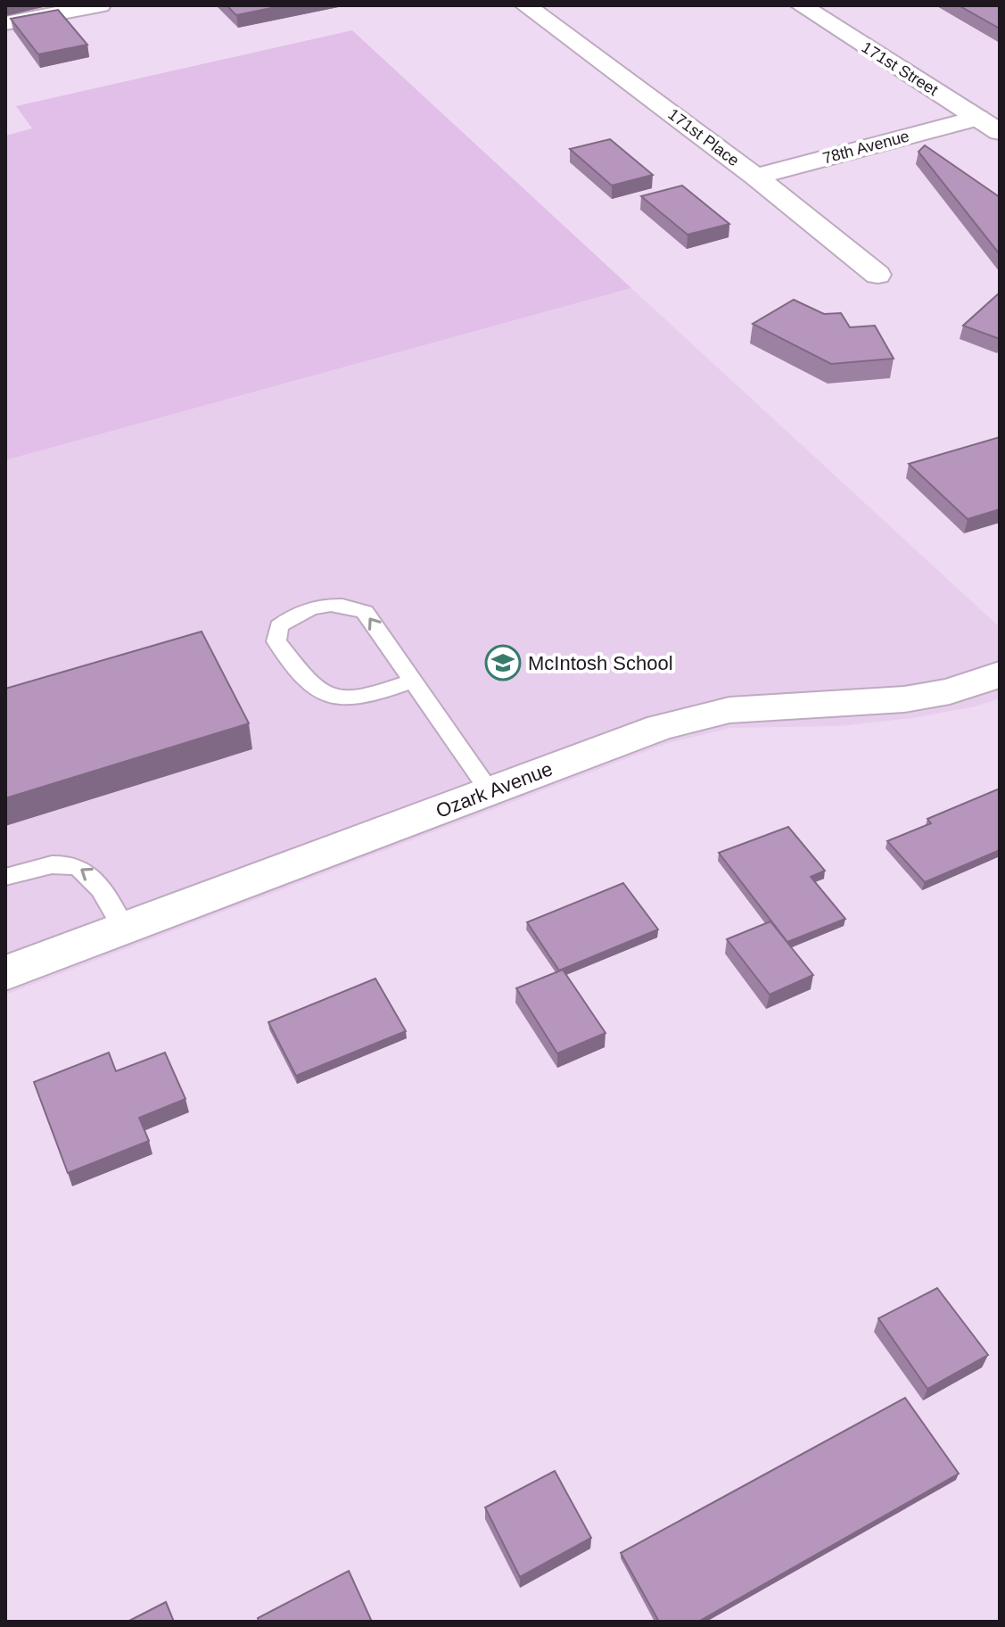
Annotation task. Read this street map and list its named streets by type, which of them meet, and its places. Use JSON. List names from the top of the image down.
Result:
{
  "streets": {
    "street": [
      "171st Street",
      "171st Place",
      "78th Avenue",
      "Ozark Avenue"
    ]
  },
  "crossings": [
    ["171st Street", "78th Avenue"],
    ["171st Place", "78th Avenue"]
  ],
  "places": {
    "school or university": ["McIntosh School"]
  }
}
